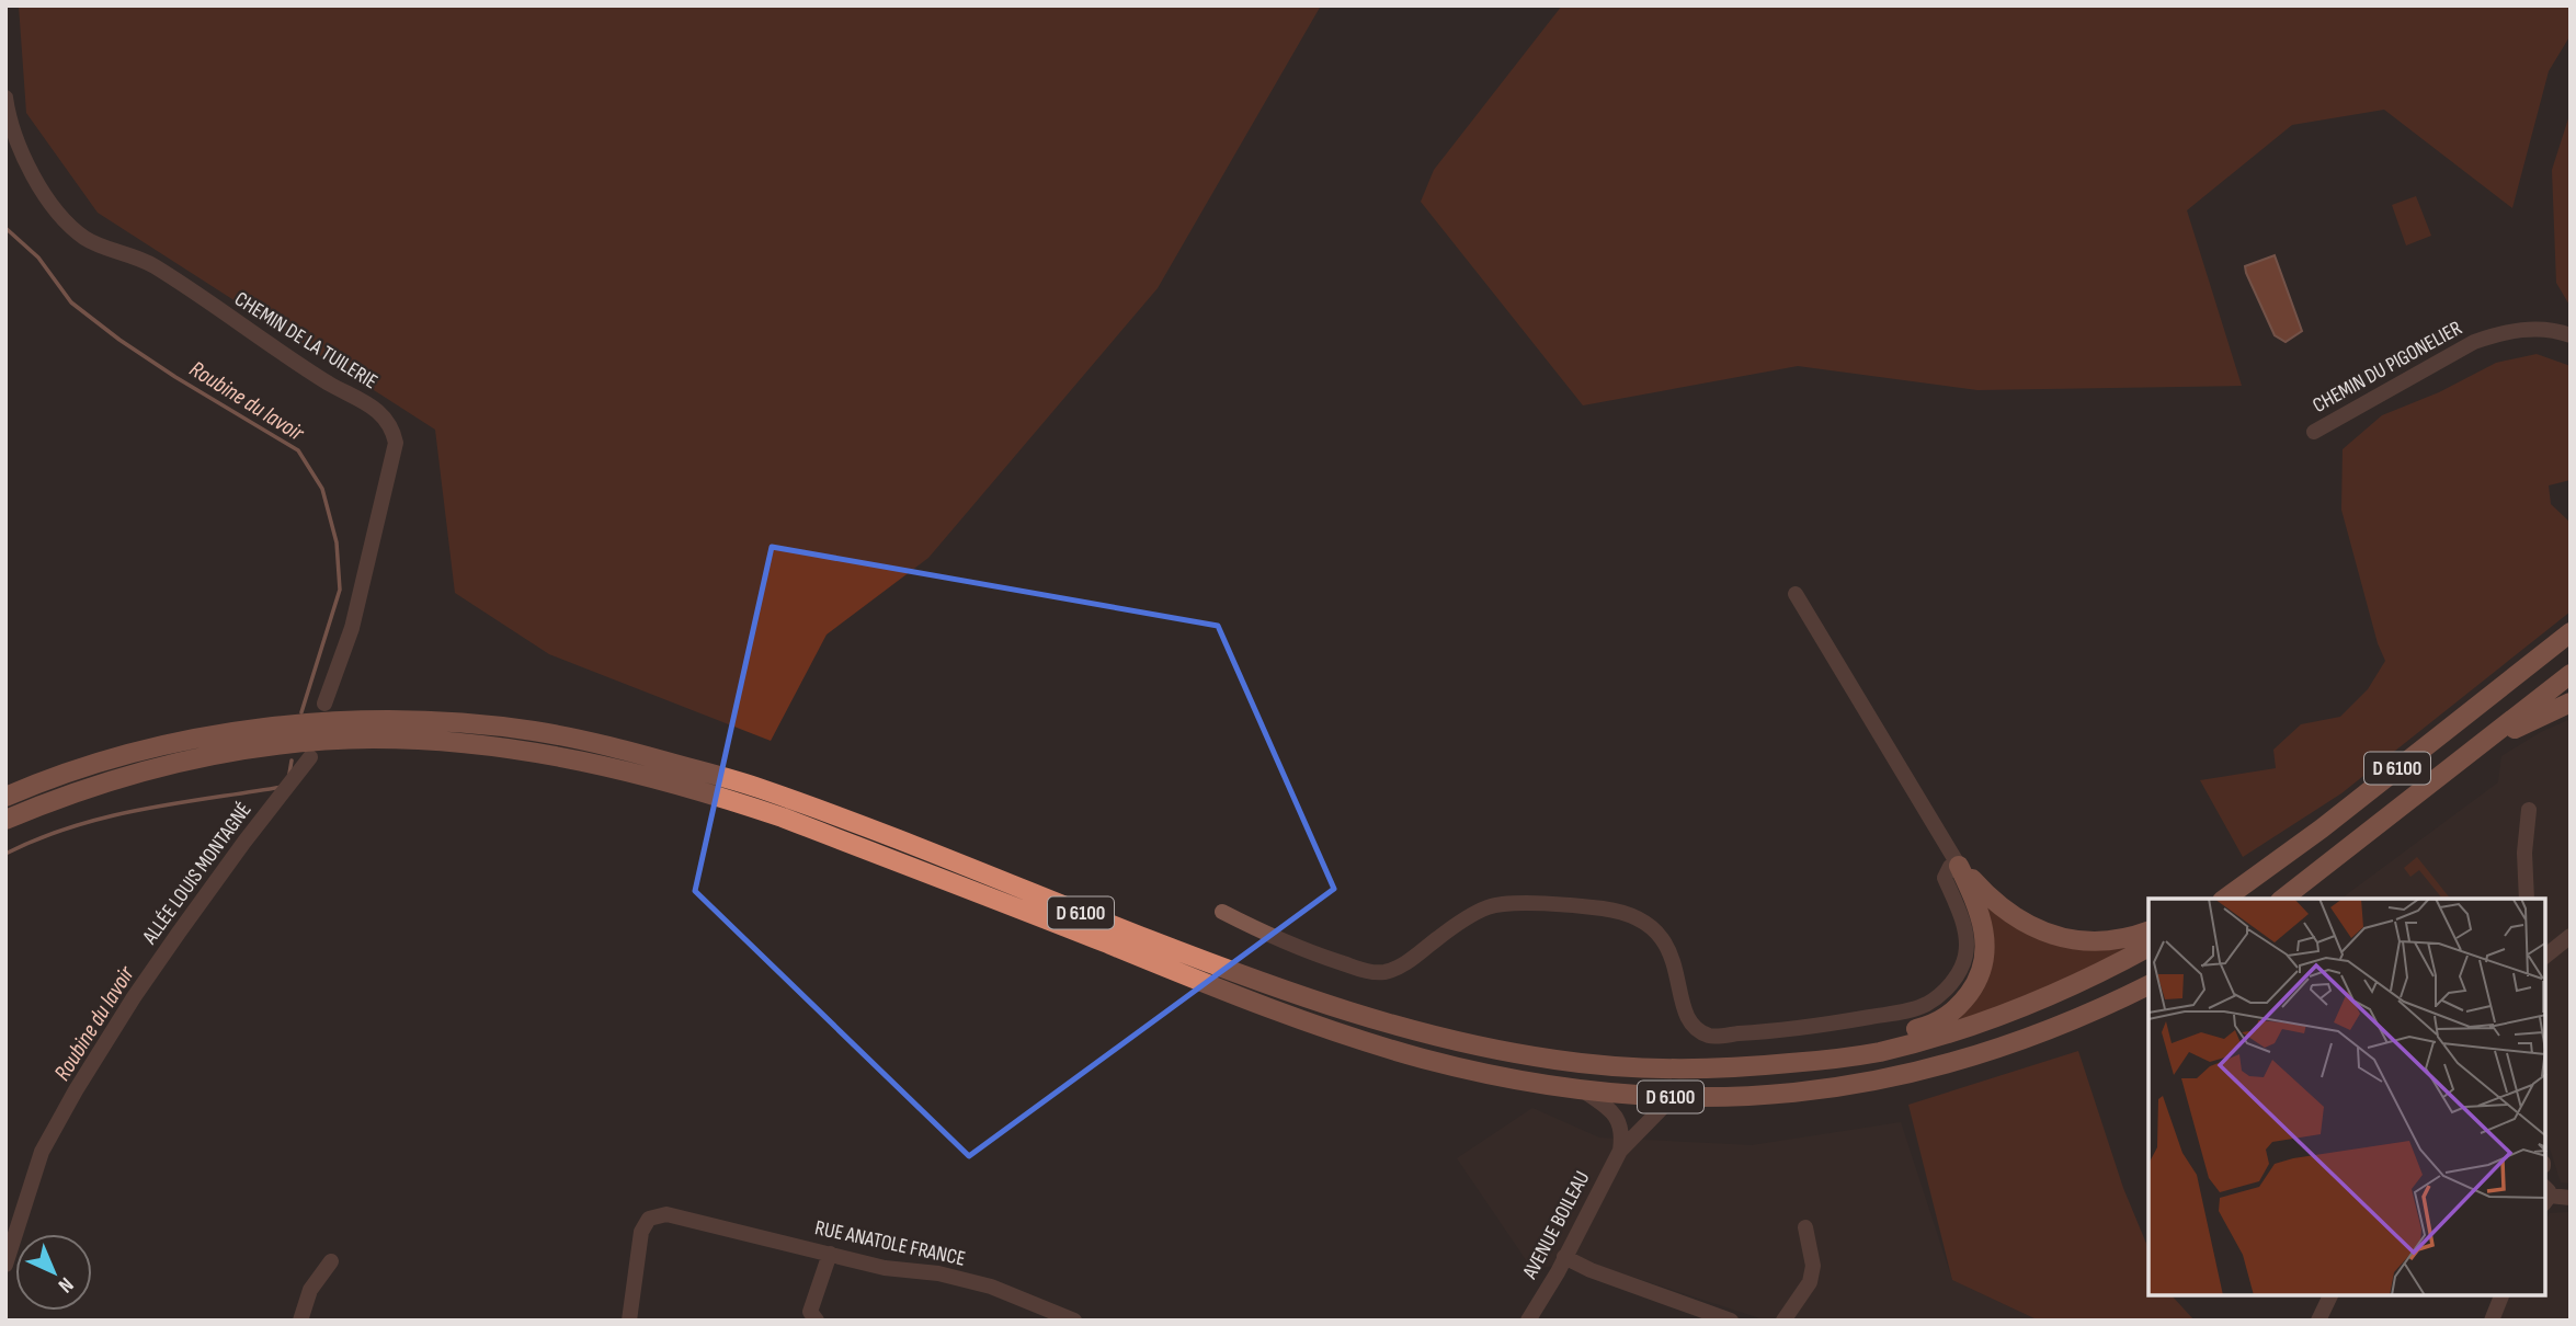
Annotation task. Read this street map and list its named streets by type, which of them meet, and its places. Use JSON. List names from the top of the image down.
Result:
{
  "streets": {
    "main road": ["D 6100"],
    "street": [
      "CHEMIN DE LA TUILERIE",
      "CHEMIN DU PIGONELIER",
      "ALLÉE LOUIS MONTAGNÉ",
      "AVENUE BOILEAU",
      "RUE ANATOLE FRANCE"
    ]
  },
  "crossings": [
    ["D 6100", "AVENUE BOILEAU"]
  ],
  "water": ["Roubine du lavoir"],
  "north": "bottom right"
}
